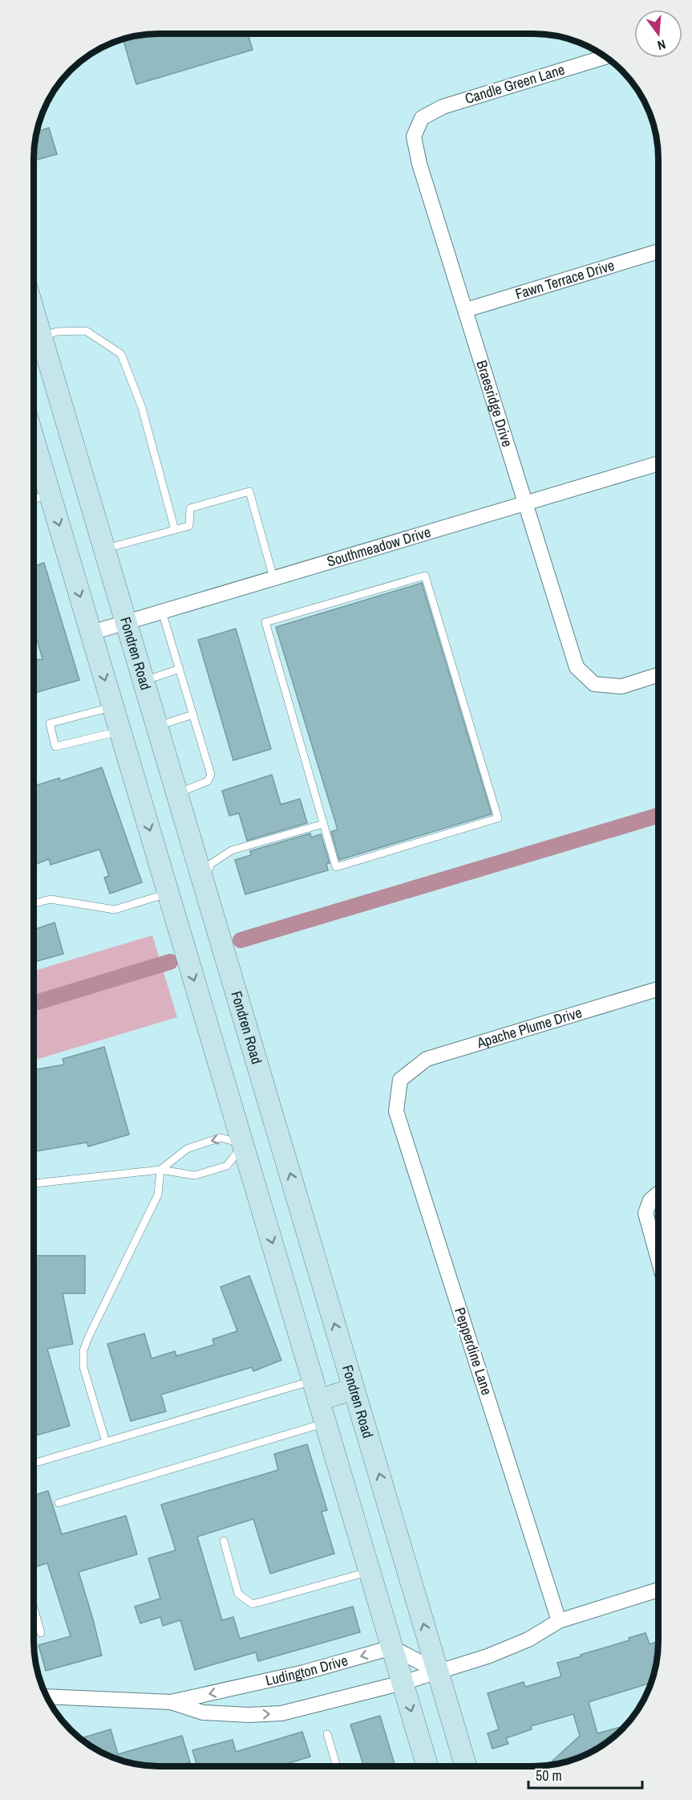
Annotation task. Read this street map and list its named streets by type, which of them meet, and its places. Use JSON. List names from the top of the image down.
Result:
{
  "streets": {
    "main road": ["Fondren Road"],
    "street": [
      "Candle Green Lane",
      "Fawn Terrace Drive",
      "Braesridge Drive",
      "Southmeadow Drive",
      "Apache Plume Drive",
      "Pepperdine Lane",
      "Ludington Drive"
    ]
  },
  "crossings": [
    ["Candle Green Lane", "Braesridge Drive"],
    ["Fawn Terrace Drive", "Braesridge Drive"],
    ["Braesridge Drive", "Southmeadow Drive"],
    ["Southmeadow Drive", "Fondren Road"],
    ["Fondren Road", "Ludington Drive"],
    ["Apache Plume Drive", "Pepperdine Lane"],
    ["Pepperdine Lane", "Ludington Drive"]
  ],
  "scale_bar": "50 m",
  "north": "bottom"
}
